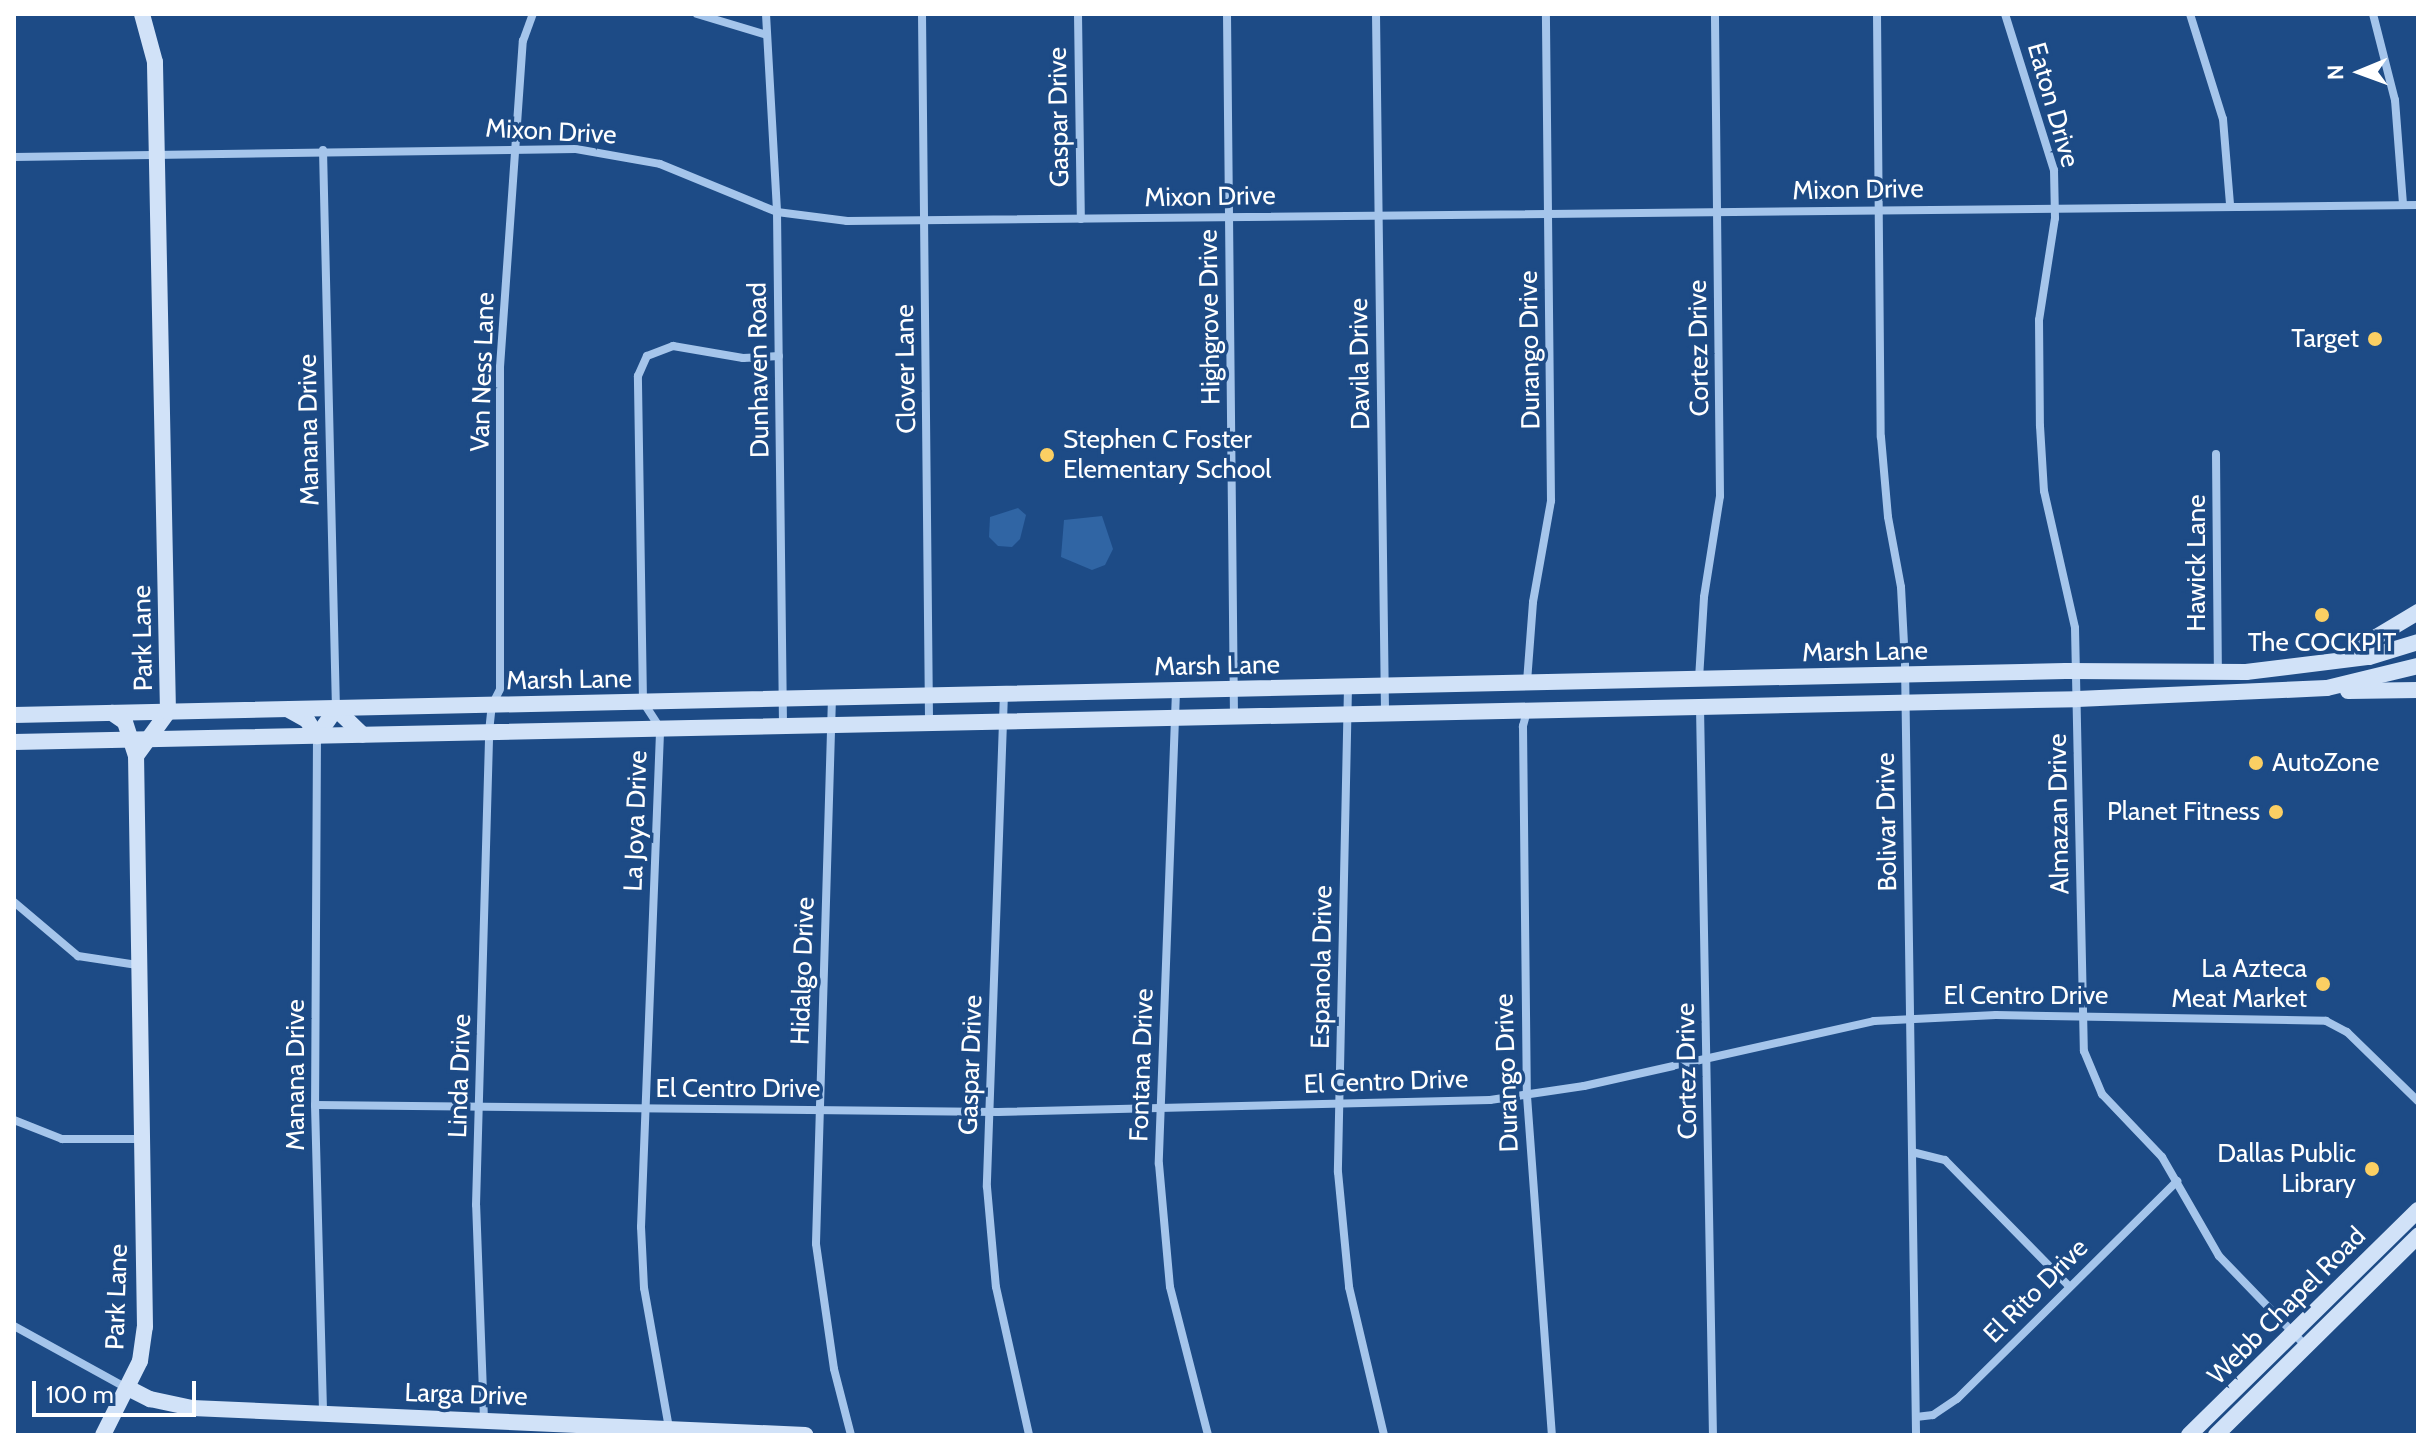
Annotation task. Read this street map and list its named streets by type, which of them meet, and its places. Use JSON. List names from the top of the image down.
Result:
{
  "streets": {
    "main road": [
      "Park Lane",
      "Marsh Lane",
      "Webb Chapel Road",
      "Larga Drive"
    ],
    "street": [
      "Eaton Drive",
      "Gaspar Drive",
      "Mixon Drive",
      "Highgrove Drive",
      "Cortez Drive",
      "Durango Drive",
      "Davila Drive",
      "Clover Lane",
      "Dunhaven Road",
      "Van Ness Lane",
      "Manana Drive",
      "Hawick Lane",
      "Almazan Drive",
      "La Joya Drive",
      "Bolivar Drive",
      "Espanola Drive",
      "Hidalgo Drive",
      "El Centro Drive",
      "Fontana Drive",
      "Linda Drive",
      "El Rito Drive"
    ]
  },
  "crossings": [
    ["Eaton Drive", "Mixon Drive"],
    ["Eaton Drive", "Almazan Drive"],
    ["Gaspar Drive", "Mixon Drive"],
    ["Gaspar Drive", "Marsh Lane"],
    ["Gaspar Drive", "El Centro Drive"],
    ["Mixon Drive", "Highgrove Drive"],
    ["Mixon Drive", "Cortez Drive"],
    ["Mixon Drive", "Durango Drive"],
    ["Mixon Drive", "Davila Drive"],
    ["Mixon Drive", "Clover Lane"],
    ["Mixon Drive", "Dunhaven Road"],
    ["Mixon Drive", "Van Ness Lane"],
    ["Mixon Drive", "Manana Drive"],
    ["Mixon Drive", "Park Lane"],
    ["Mixon Drive", "Almazan Drive"],
    ["Mixon Drive", "Bolivar Drive"],
    ["Highgrove Drive", "Marsh Lane"],
    ["Cortez Drive", "Marsh Lane"],
    ["Cortez Drive", "El Centro Drive"],
    ["Durango Drive", "Marsh Lane"],
    ["Durango Drive", "El Centro Drive"],
    ["Davila Drive", "Marsh Lane"],
    ["Clover Lane", "Marsh Lane"],
    ["Dunhaven Road", "Marsh Lane"],
    ["Van Ness Lane", "Marsh Lane"],
    ["Van Ness Lane", "Linda Drive"],
    ["Manana Drive", "Marsh Lane"],
    ["Manana Drive", "El Centro Drive"],
    ["Manana Drive", "Larga Drive"],
    ["Hawick Lane", "Marsh Lane"],
    ["Park Lane", "Marsh Lane"],
    ["Park Lane", "Larga Drive"],
    ["Marsh Lane", "Almazan Drive"],
    ["Marsh Lane", "La Joya Drive"],
    ["Marsh Lane", "Bolivar Drive"],
    ["Marsh Lane", "Espanola Drive"],
    ["Marsh Lane", "Hidalgo Drive"],
    ["Marsh Lane", "Fontana Drive"],
    ["Marsh Lane", "Linda Drive"],
    ["Almazan Drive", "El Centro Drive"],
    ["Almazan Drive", "El Rito Drive"],
    ["Almazan Drive", "Webb Chapel Road"],
    ["La Joya Drive", "El Centro Drive"],
    ["La Joya Drive", "Larga Drive"],
    ["Bolivar Drive", "El Centro Drive"],
    ["Bolivar Drive", "El Rito Drive"],
    ["Espanola Drive", "El Centro Drive"],
    ["Hidalgo Drive", "El Centro Drive"],
    ["El Centro Drive", "Fontana Drive"],
    ["El Centro Drive", "Linda Drive"],
    ["Linda Drive", "Larga Drive"]
  ],
  "places": [
    "Target",
    "Stephen C Foster Elementary School",
    "The COCKPIT",
    "AutoZone",
    "Planet Fitness",
    "La Azteca Meat Market",
    "Dallas Public Library"
  ],
  "scale_bar": "100 m",
  "north": "left"
}
